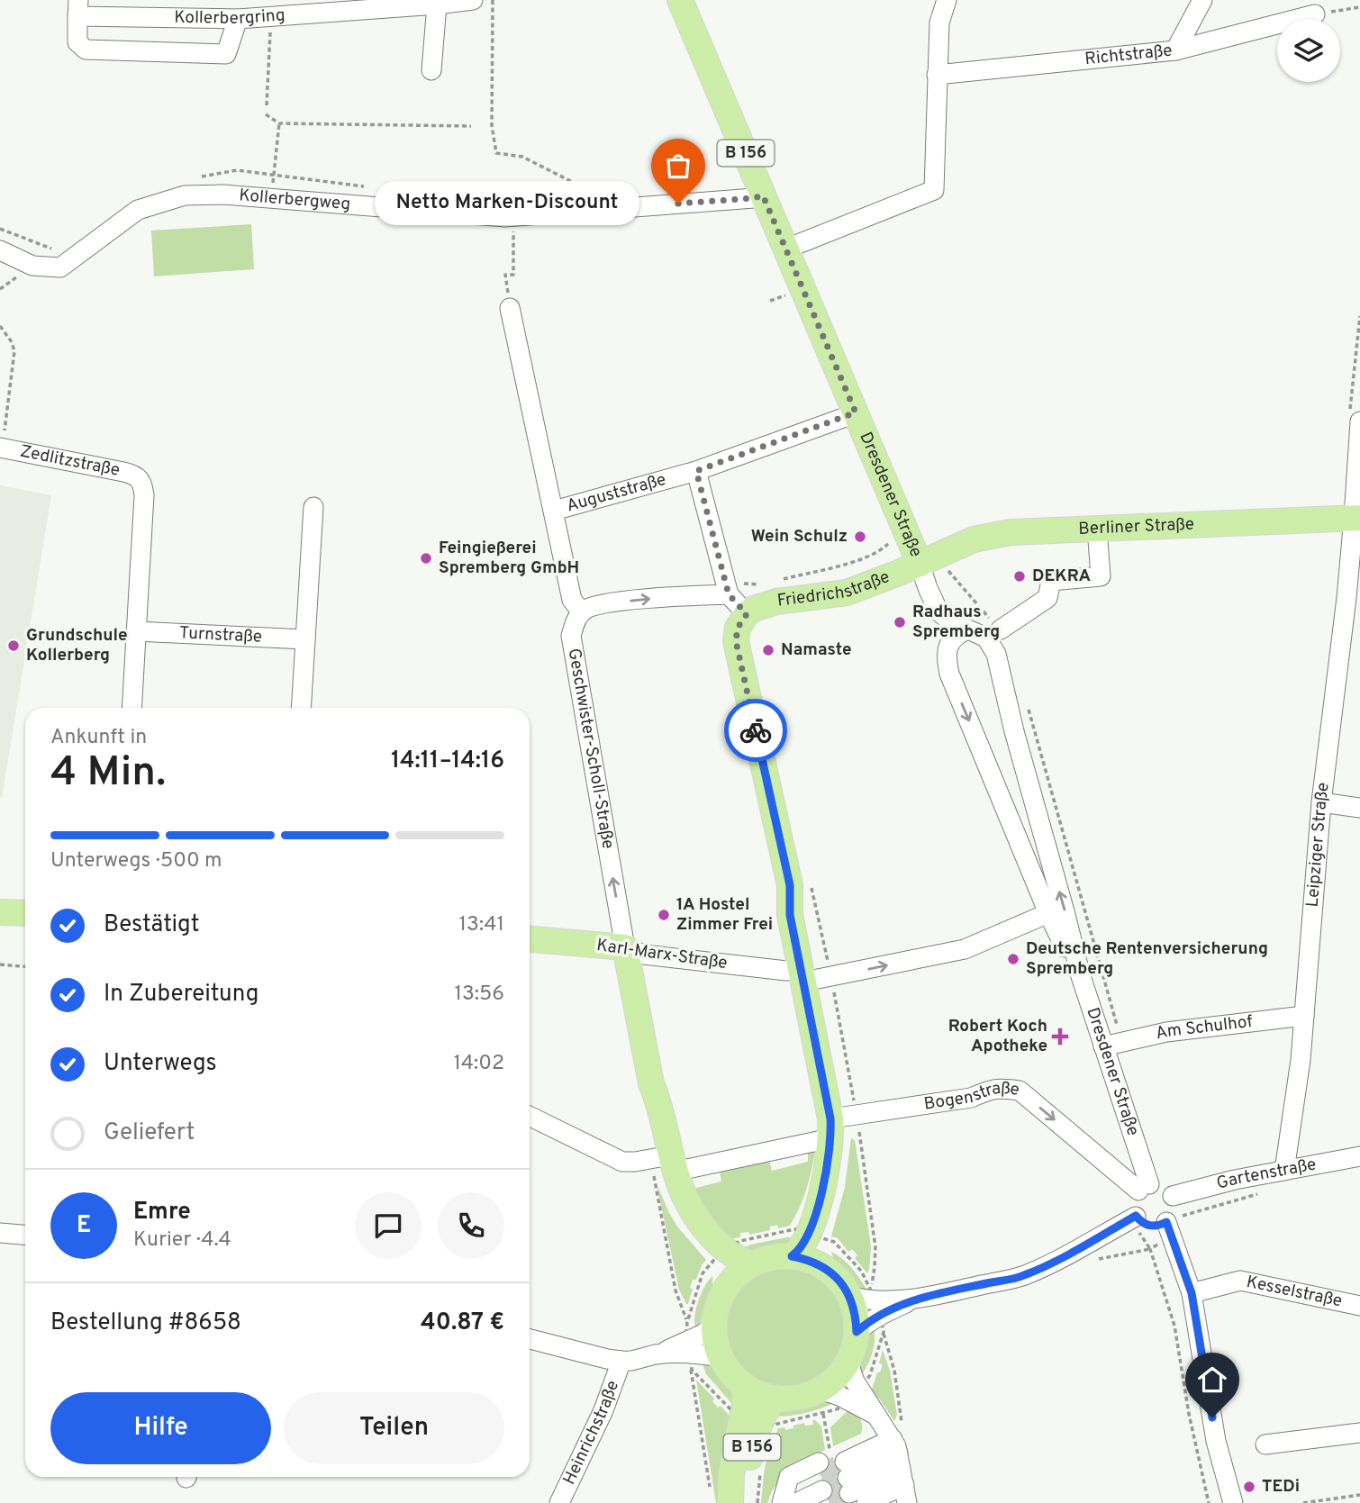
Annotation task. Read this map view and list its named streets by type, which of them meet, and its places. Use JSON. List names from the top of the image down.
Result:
{
  "streets": {
    "main road": [
      "B 156",
      "Dresdener Straße",
      "Berliner Straße",
      "Friedrichstraße",
      "Geschwister-Scholl-Straße",
      "Karl-Marx-Straße"
    ],
    "street": [
      "Kollerbergring",
      "Richtstraße",
      "Kollerbergweg",
      "Zedlitzstraße",
      "Auguststraße",
      "Turnstraße",
      "Leipziger Straße",
      "Am Schulhof",
      "Bogenstraße",
      "Gartenstraße",
      "Kesselstraße",
      "Heinrichstraße"
    ]
  },
  "crossings": [
    ["B 156", "Geschwister-Scholl-Straße"],
    ["Kollerbergweg", "Dresdener Straße"],
    ["Zedlitzstraße", "Turnstraße"],
    ["Auguststraße", "Dresdener Straße"],
    ["Dresdener Straße", "Berliner Straße"],
    ["Dresdener Straße", "Friedrichstraße"],
    ["Dresdener Straße", "Karl-Marx-Straße"],
    ["Dresdener Straße", "Am Schulhof"],
    ["Dresdener Straße", "Bogenstraße"],
    ["Dresdener Straße", "Gartenstraße"],
    ["Berliner Straße", "Friedrichstraße"],
    ["Berliner Straße", "Leipziger Straße"],
    ["Geschwister-Scholl-Straße", "Karl-Marx-Straße"],
    ["Leipziger Straße", "Am Schulhof"],
    ["Leipziger Straße", "Gartenstraße"],
    ["Bogenstraße", "Gartenstraße"]
  ],
  "one_way": ["Geschwister-Scholl-Straße", "Karl-Marx-Straße", "Bogenstraße"],
  "places": {
    "other": [
      "Netto Marken-Discount",
      "Wein Schulz",
      "Feingießerei Spremberg GmbH",
      "DEKRA",
      "Radhaus Spremberg",
      "Grundschule Kollerberg",
      "Namaste",
      "1A Hostel Zimmer Frei",
      "Deutsche Rentenversicherung Spremberg",
      "TEDi"
    ],
    "health": ["Robert Koch Apotheke"]
  },
  "page": {
    "bubble": "Netto Marken-Discount",
    "heading": ["4 Min.", "Ankunft in", "14:11–14:16"],
    "panel": [
      "Emre",
      "Kurier · 4.4",
      "Bestellung #8658",
      "40.87 €"
    ],
    "bar": "Unterwegs · 500 m",
    "list": [
      ["Bestätigt", "13:41"],
      ["In Zubereitung", "13:56"],
      ["Unterwegs", "14:02"],
      "Geliefert"
    ],
    "round": "E",
    "buttons": ["Hilfe", "Teilen"]
  }
}
